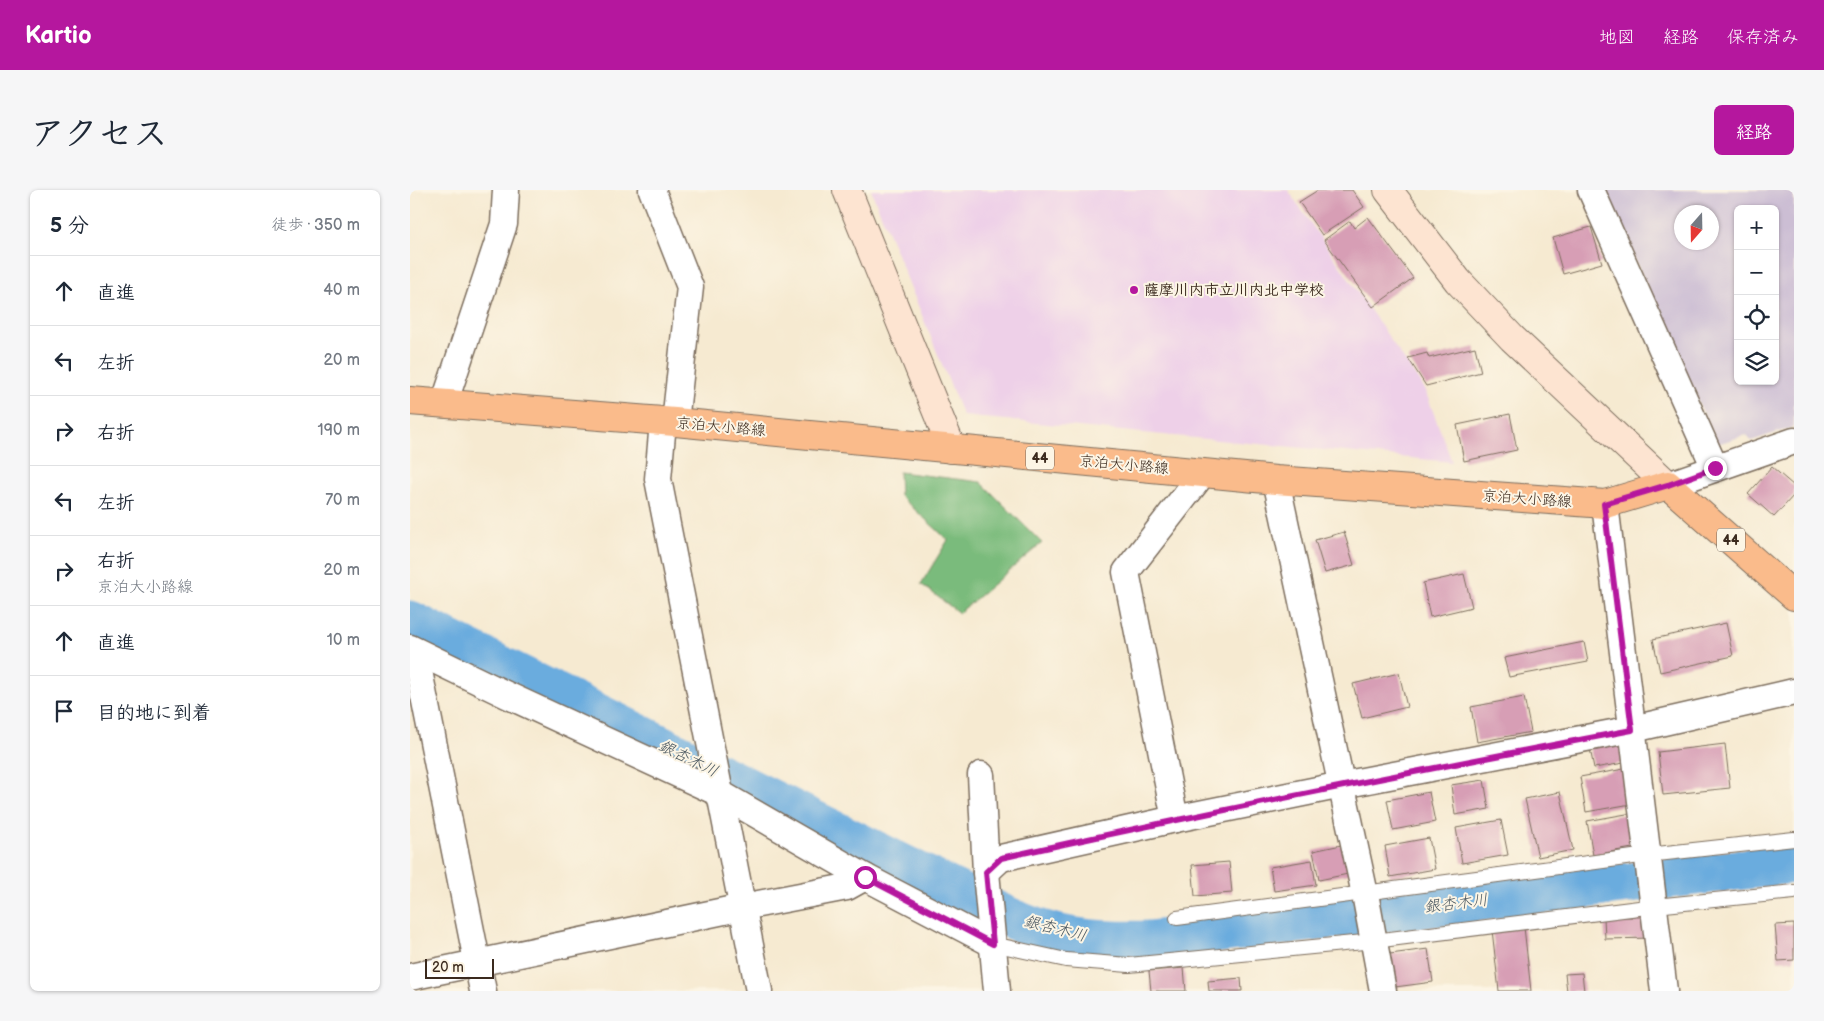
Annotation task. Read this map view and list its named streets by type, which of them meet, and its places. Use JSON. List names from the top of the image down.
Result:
{
  "streets": {
    "main road": ["京泊大小路線", "44"]
  },
  "crossings": [
    ["京泊大小路線", "44"]
  ],
  "water": ["銀杏木川"],
  "places": ["薩摩川内市立川内北中学校"],
  "scale_bar": "20 m",
  "north": "bottom",
  "page": {
    "header": "Kartio",
    "nav": ["地図", "経路", "保存済み"],
    "title": "アクセス",
    "buttons": "経路",
    "heading": ["5 分", "徒歩 · 350 m"],
    "map_buttons": ["+", "−"],
    "list": [
      ["直進", "40 m"],
      ["左折", "20 m"],
      ["右折", "190 m"],
      ["左折", "70 m"],
      ["右折", "京泊大小路線", "20 m"],
      ["直進", "10 m"],
      "目的地に到着"
    ],
    "scale": "20 m"
  }
}
